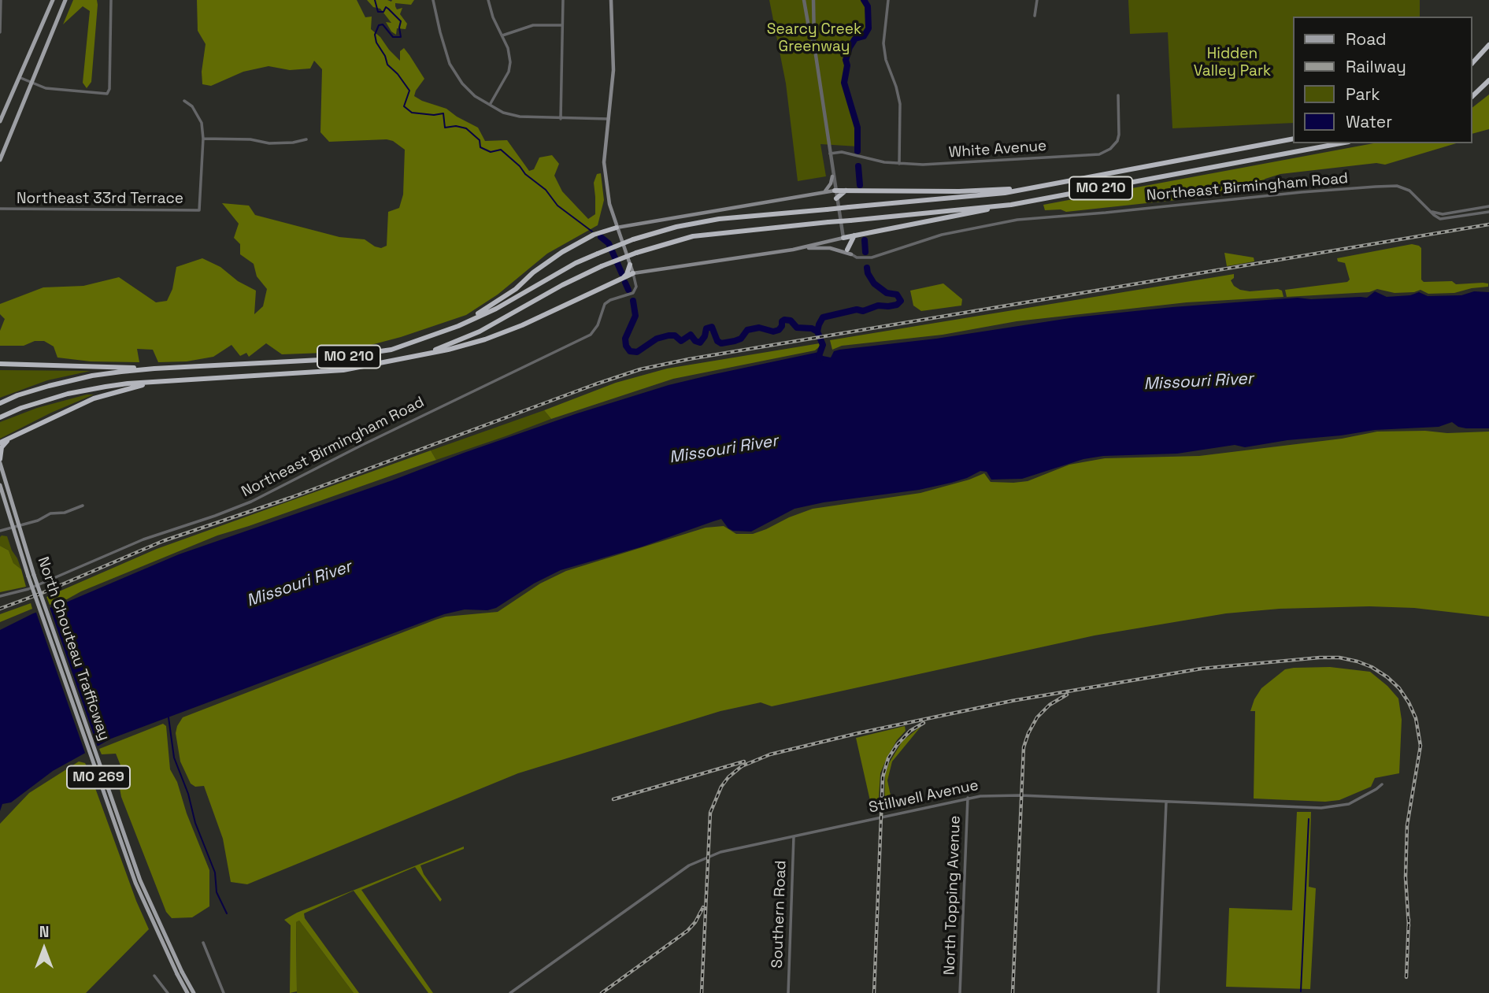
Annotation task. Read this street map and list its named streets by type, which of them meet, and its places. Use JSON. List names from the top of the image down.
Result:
{
  "streets": {
    "highway": ["MO 210"],
    "main road": ["North Chouteau Trafficway", "MO 269"],
    "street": [
      "White Avenue",
      "Northeast Birmingham Road",
      "Northeast 33rd Terrace",
      "Stillwell Avenue",
      "North Topping Avenue",
      "Southern Road"
    ]
  },
  "crossings": [
    ["Stillwell Avenue", "North Topping Avenue"],
    ["Stillwell Avenue", "Southern Road"]
  ],
  "water": ["Missouri River"],
  "parks": ["Searcy Creek Greenway", "Hidden Valley Park"],
  "legend": [
    "Road",
    "Railway",
    "Park",
    "Water"
  ],
  "north": "top"
}
